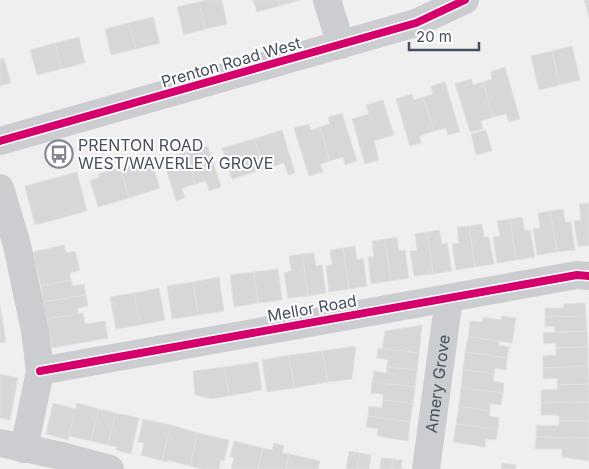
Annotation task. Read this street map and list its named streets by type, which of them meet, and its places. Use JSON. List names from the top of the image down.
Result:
{
  "streets": {
    "street": ["Prenton Road West", "Mellor Road", "Amery Grove"]
  },
  "crossings": [
    ["Mellor Road", "Amery Grove"]
  ],
  "places": {
    "bus stop": ["PRENTON ROAD WEST/WAVERLEY GROVE"]
  },
  "scale_bar": "20 m"
}
